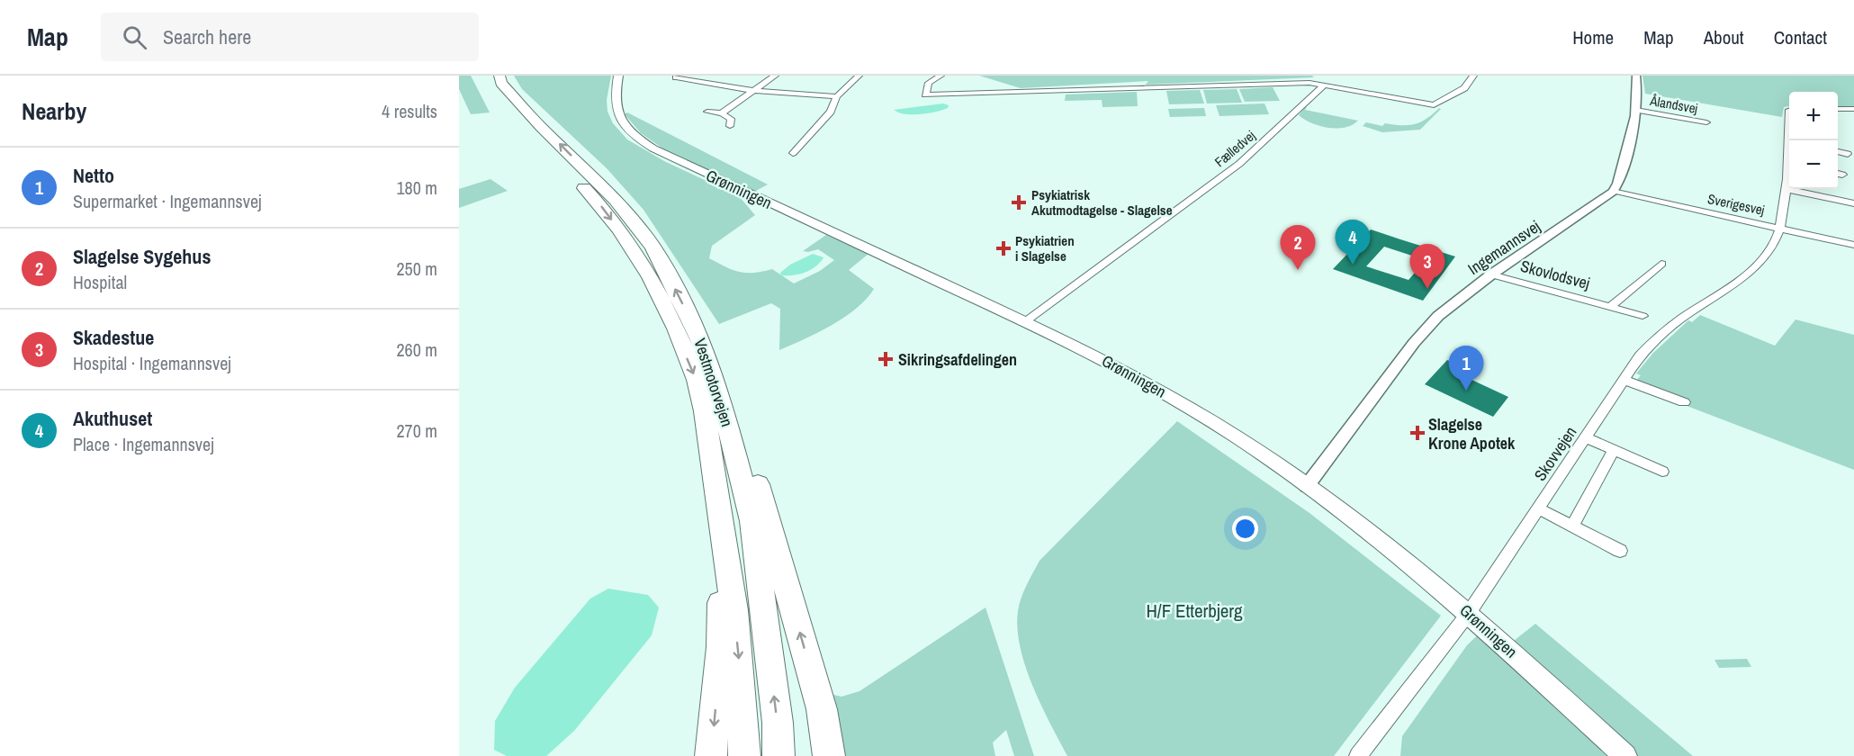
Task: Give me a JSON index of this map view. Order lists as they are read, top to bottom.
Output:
{
  "streets": {
    "highway": ["Vestmotorvejen"],
    "main road": ["Grønningen"],
    "street": [
      "Ålandsvej",
      "Fælledvej",
      "Sverigesvej",
      "Ingemannsvej",
      "Skovlodsvej",
      "Skovvejen"
    ]
  },
  "crossings": [
    ["Fælledvej", "Grønningen"],
    ["Grønningen", "Ingemannsvej"],
    ["Grønningen", "Skovvejen"],
    ["Sverigesvej", "Ingemannsvej"],
    ["Sverigesvej", "Skovvejen"],
    ["Ingemannsvej", "Skovlodsvej"]
  ],
  "parks": ["H/F Etterbjerg"],
  "places": {
    "health": [
      "Psykiatrisk Akutmodtagelse - Slagelse",
      "Psykiatrien i Slagelse",
      "Sikringsafdelingen",
      "Slagelse Krone Apotek"
    ]
  },
  "page": {
    "header": "Map",
    "search": "Search here",
    "nav": [
      "Home",
      "Map",
      "About",
      "Contact"
    ],
    "heading": ["Nearby", "4 results"],
    "map_buttons": ["+", "−"],
    "list": [
      {
        "mark": "1",
        "name": "Netto",
        "note": "Supermarket · Ingemannsvej",
        "value": "180 m"
      },
      {
        "mark": "2",
        "name": "Slagelse Sygehus",
        "note": "Hospital",
        "value": "250 m"
      },
      {
        "mark": "3",
        "name": "Skadestue",
        "note": "Hospital · Ingemannsvej",
        "value": "260 m"
      },
      {
        "mark": "4",
        "name": "Akuthuset",
        "note": "Place · Ingemannsvej",
        "value": "270 m"
      }
    ],
    "pins": [
      "4",
      "2",
      "3",
      "1"
    ]
  }
}
